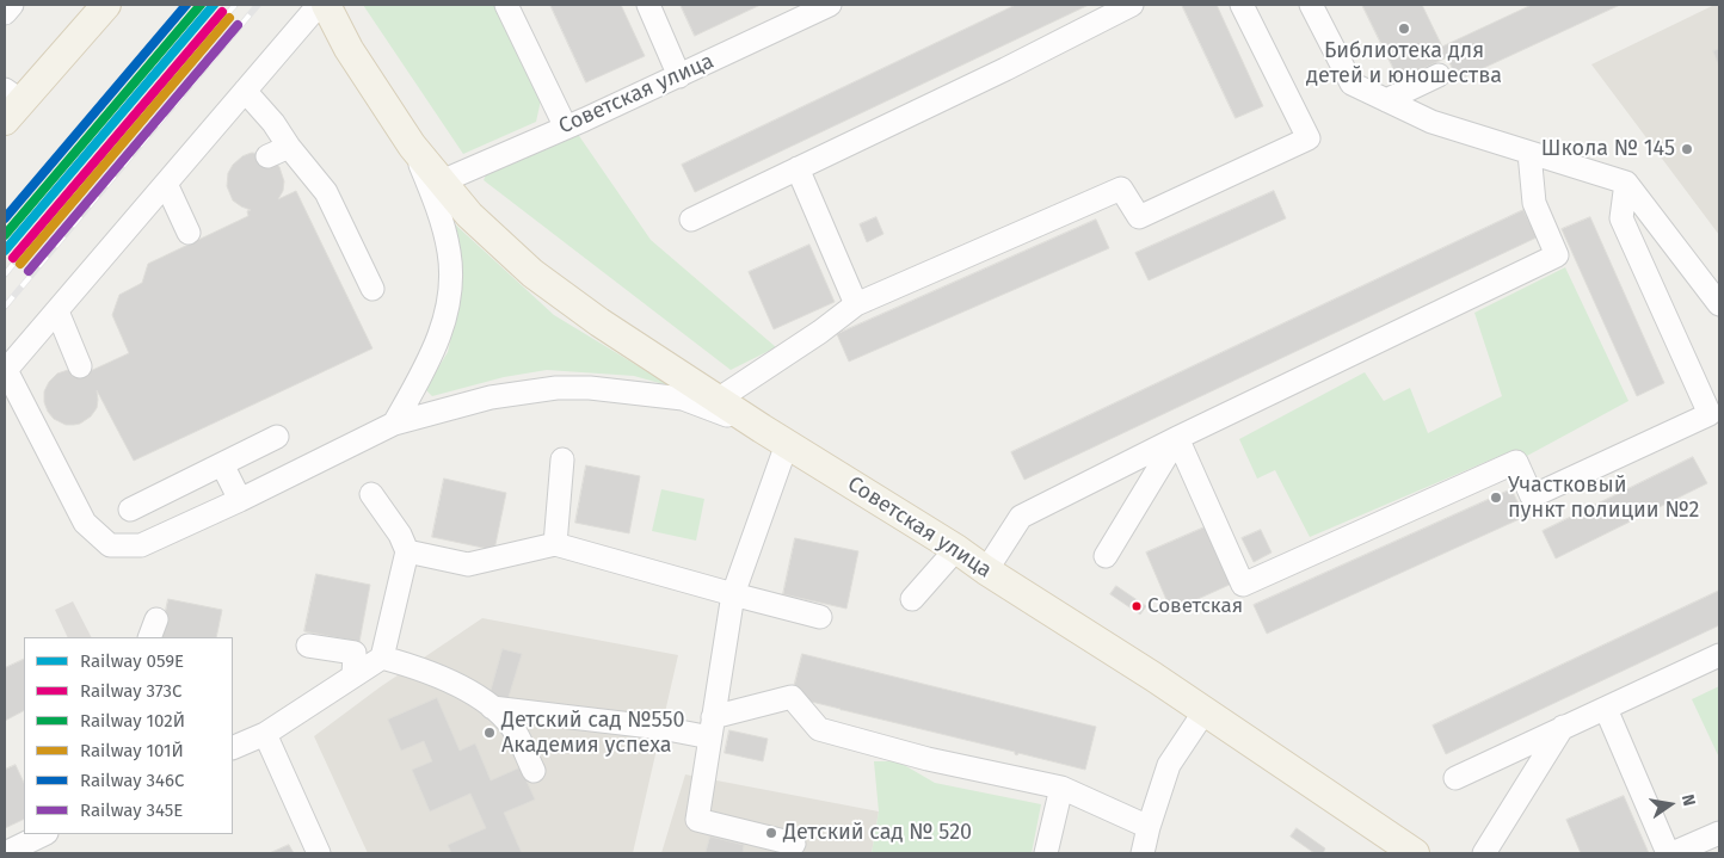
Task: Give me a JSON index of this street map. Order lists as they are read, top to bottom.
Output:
{
  "streets": {
    "main road": ["Советская улица"]
  },
  "places": [
    "Библиотека для детей и юношества",
    "Школа № 145",
    "Участковый пункт полиции №2",
    "Советская",
    "Детский сад №550 Академия успеха",
    "Детский сад № 520"
  ],
  "lines": [
    "rail line 059Е",
    "rail line 102Й",
    "rail line 346С",
    "rail line 373C",
    "rail line 101Й",
    "rail line 345Е"
  ],
  "legend": [
    "Railway 059Е",
    "Railway 373C",
    "Railway 102Й",
    "Railway 101Й",
    "Railway 346С",
    "Railway 345Е"
  ],
  "north": "right"
}
